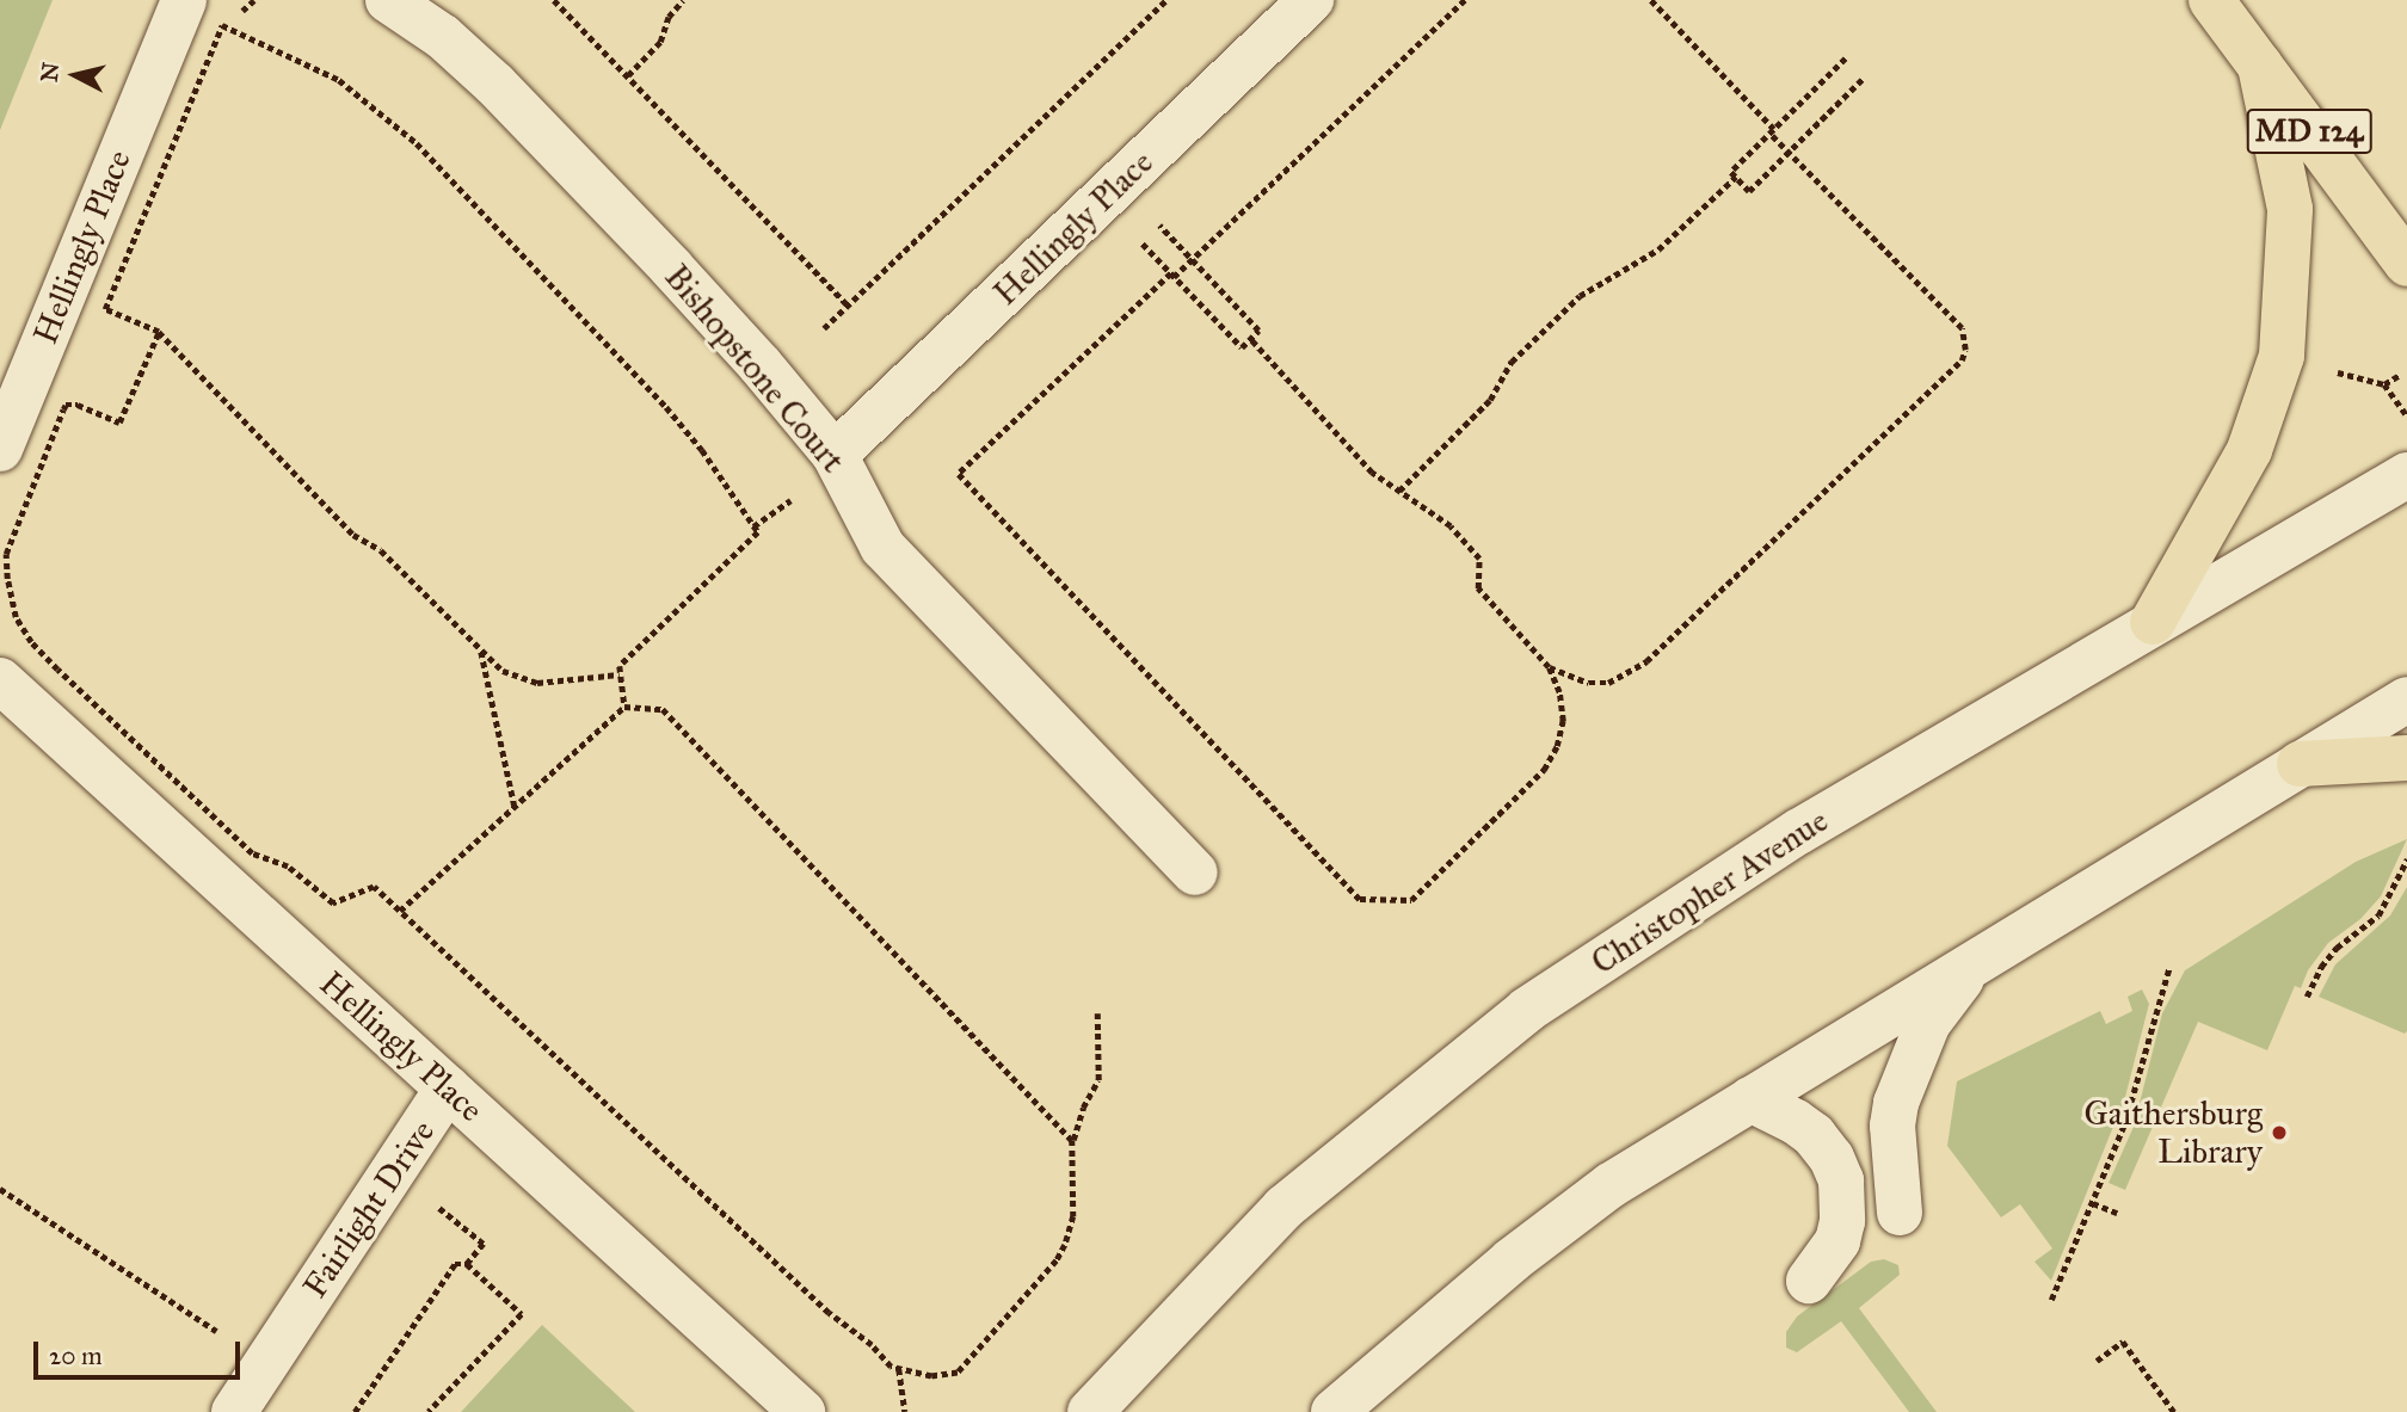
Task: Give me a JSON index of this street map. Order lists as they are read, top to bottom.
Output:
{
  "streets": {
    "main road": ["MD 124"],
    "street": [
      "Hellingly Place",
      "Bishopstone Court",
      "Christopher Avenue",
      "Fairlight Drive"
    ]
  },
  "crossings": [
    ["Hellingly Place", "Bishopstone Court"],
    ["Hellingly Place", "Fairlight Drive"]
  ],
  "places": ["Gaithersburg Library"],
  "scale_bar": "20 m",
  "north": "left"
}
